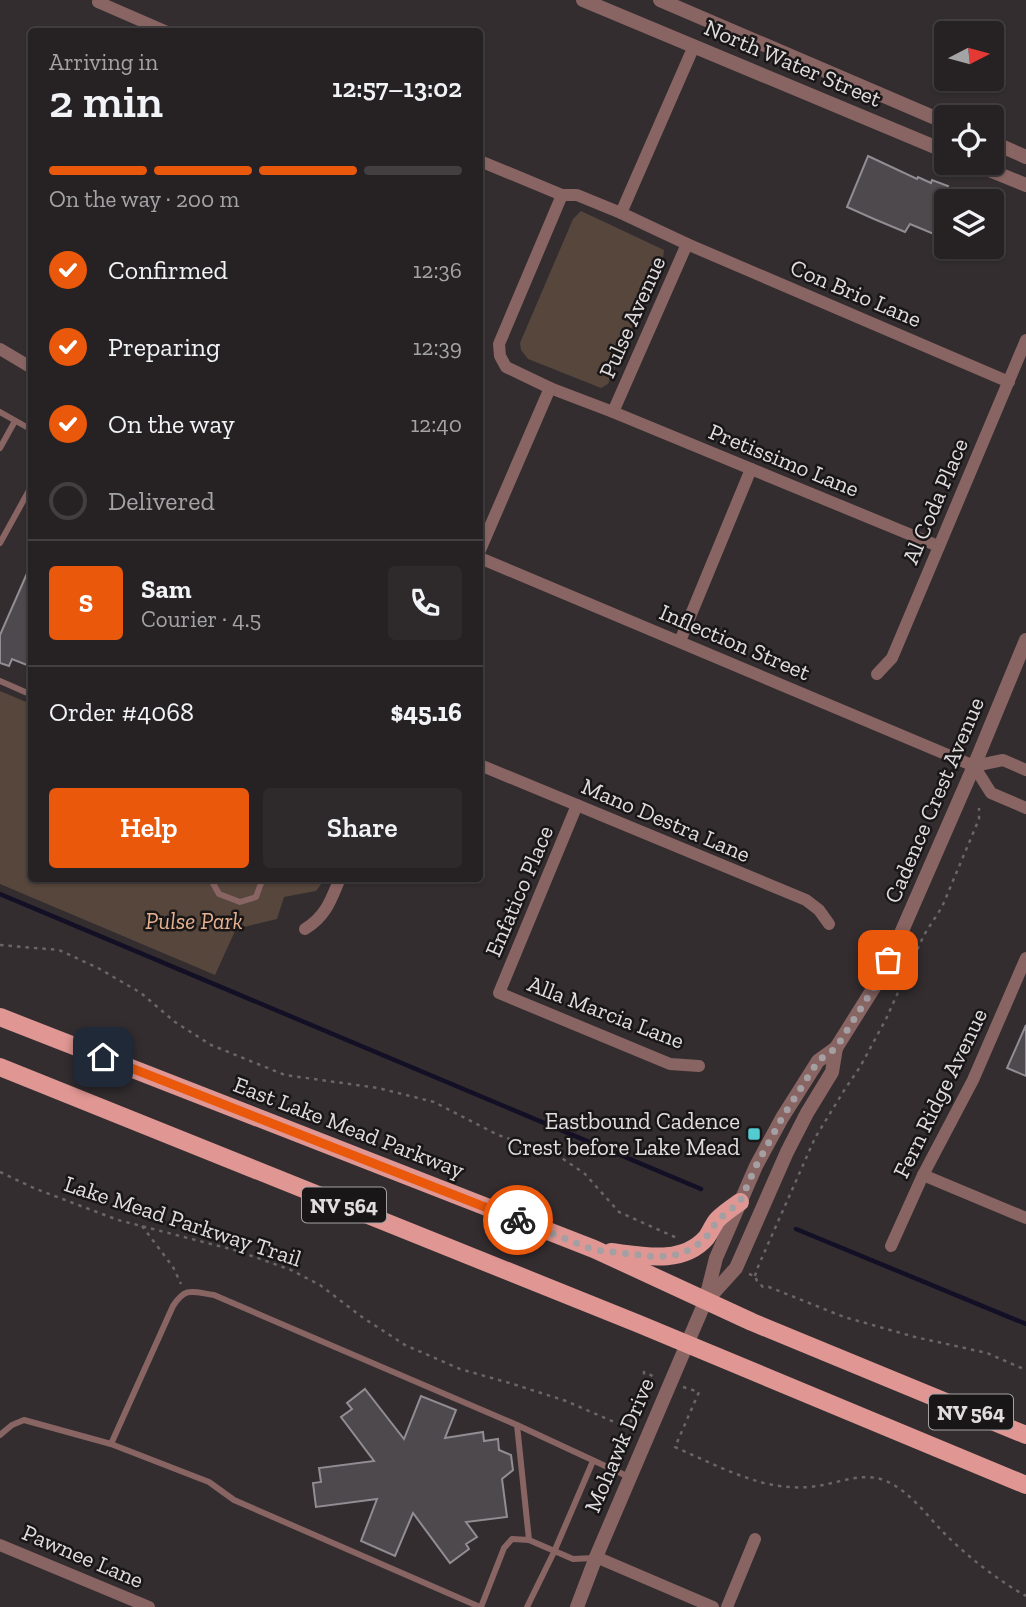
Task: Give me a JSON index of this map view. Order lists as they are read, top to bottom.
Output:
{
  "streets": {
    "main road": ["East Lake Mead Parkway", "NV 564"],
    "street": [
      "North Water Street",
      "Con Brio Lane",
      "Pulse Avenue",
      "Pretissimo Lane",
      "Al Coda Place",
      "Inflection Street",
      "Cadence Crest Avenue",
      "Mano Destra Lane",
      "Enfatico Place",
      "Alla Marcia Lane",
      "Fern Ridge Avenue",
      "Mohawk Drive",
      "Pawnee Lane"
    ],
    "path": ["Lake Mead Parkway Trail"]
  },
  "crossings": [
    ["Con Brio Lane", "Pulse Avenue"],
    ["Con Brio Lane", "Al Coda Place"],
    ["Pulse Avenue", "Pretissimo Lane"],
    ["Pretissimo Lane", "Al Coda Place"],
    ["Inflection Street", "Cadence Crest Avenue"],
    ["Cadence Crest Avenue", "East Lake Mead Parkway"],
    ["Cadence Crest Avenue", "Mohawk Drive"],
    ["Mano Destra Lane", "Enfatico Place"],
    ["Enfatico Place", "Alla Marcia Lane"],
    ["East Lake Mead Parkway", "Mohawk Drive"],
    ["NV 564", "Mohawk Drive"],
    ["Lake Mead Parkway Trail", "Mohawk Drive"]
  ],
  "parks": ["Pulse Park"],
  "places": {
    "transit": ["Eastbound Cadence Crest before Lake Mead"]
  },
  "north": "right",
  "page": {
    "heading": ["2 min", "Arriving in", "12:57–13:02"],
    "panel": [
      "Sam",
      "Courier · 4.5",
      "Order #4068",
      "$45.16"
    ],
    "bar": "On the way · 200 m",
    "list": [
      ["Confirmed", "12:36"],
      ["Preparing", "12:39"],
      ["On the way", "12:40"],
      "Delivered"
    ],
    "round": "S",
    "buttons": ["Help", "Share"]
  }
}
